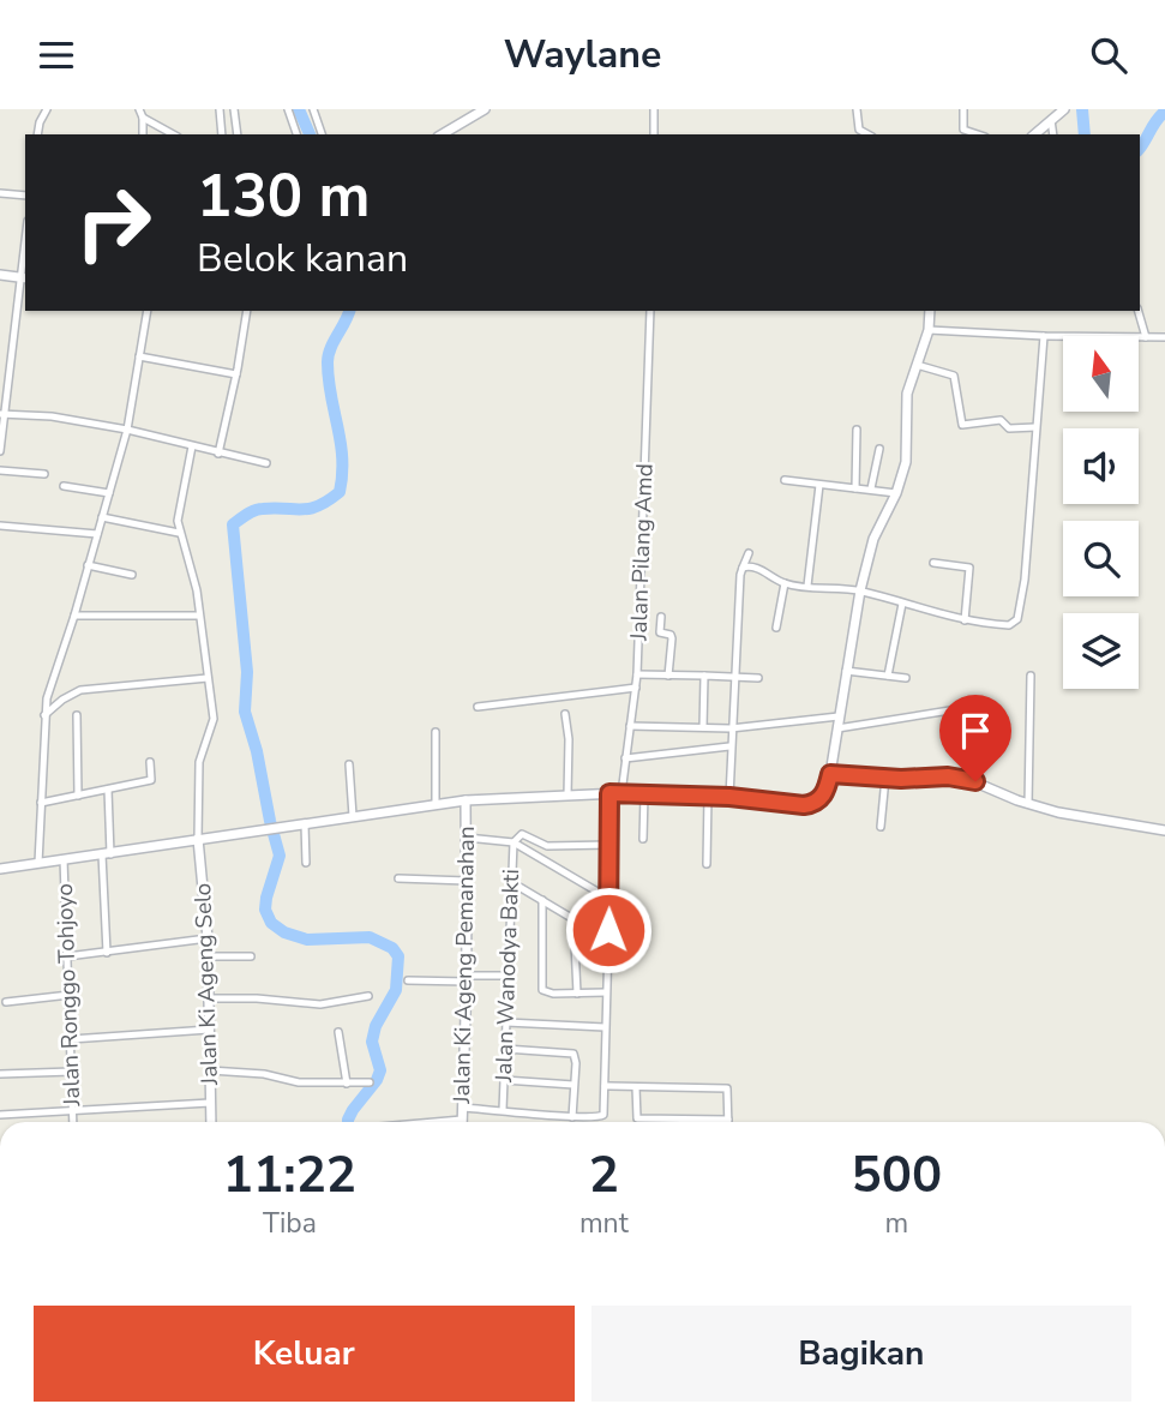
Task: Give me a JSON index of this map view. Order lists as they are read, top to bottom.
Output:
{
  "streets": {
    "street": [
      "Jalan Pilang Amd",
      "Jalan Ki Ageng Pemanahan",
      "Jalan Wanodya Bakti",
      "Jalan Ki Ageng Selo",
      "Jalan Ronggo Tohjoyo"
    ]
  },
  "north": "top",
  "page": {
    "header": "Waylane",
    "turn": ["130 m", "Belok kanan"],
    "eta": [
      "11:22",
      "Tiba",
      "2",
      "mnt",
      "500",
      "m"
    ],
    "buttons": ["Keluar", "Bagikan"]
  }
}
